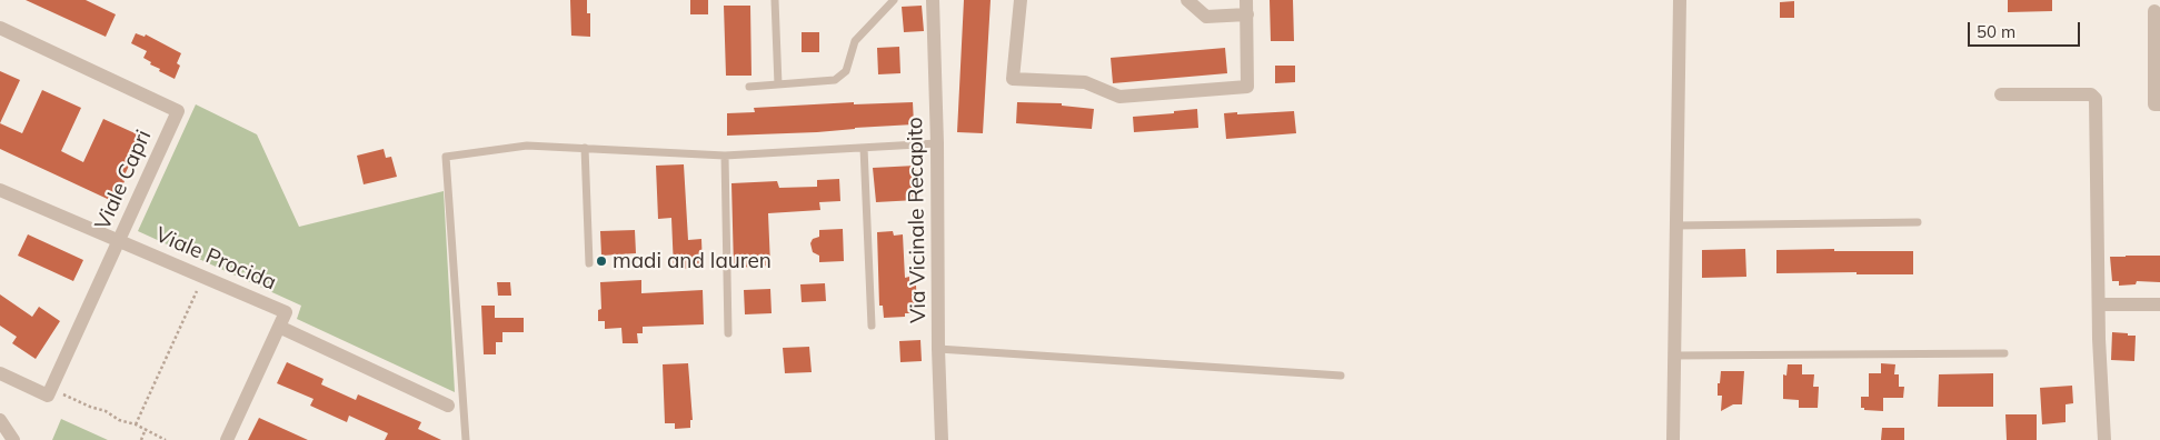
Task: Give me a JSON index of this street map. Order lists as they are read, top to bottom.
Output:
{
  "streets": {
    "street": ["Viale Capri", "Via Vicinale Recapito", "Viale Procida"]
  },
  "crossings": [
    ["Viale Capri", "Viale Procida"]
  ],
  "places": ["madi and lauren"],
  "scale_bar": "50 m"
}
